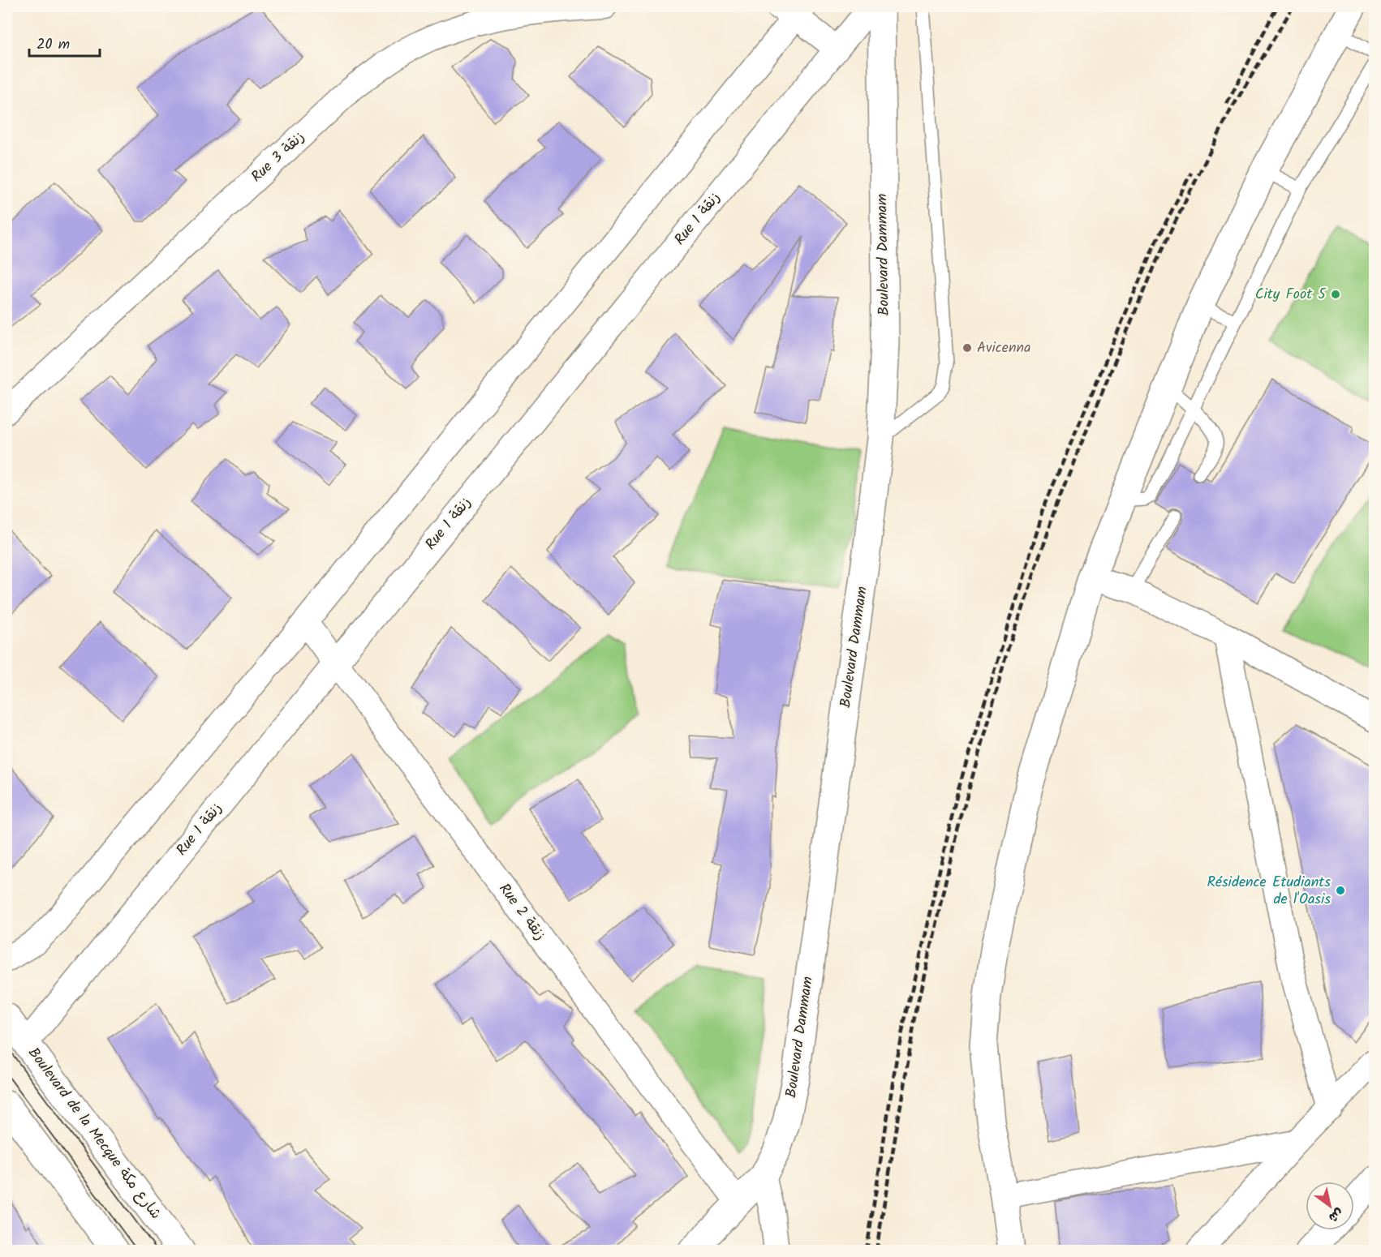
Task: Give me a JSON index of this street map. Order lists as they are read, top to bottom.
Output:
{
  "streets": {
    "main road": ["Boulevard Dammam", "Boulevard de la Mecque شارع مكة"],
    "street": ["Rue 3 زنقة", "Rue 1 زنقة", "Rue 2 زنقة"]
  },
  "crossings": [
    ["Rue 1 زنقة", "Rue 2 زنقة"],
    ["Rue 1 زنقة", "Boulevard de la Mecque شارع مكة"],
    ["Boulevard Dammam", "Rue 2 زنقة"]
  ],
  "places": ["City Foot 5", "Avicenna", "Résidence Etudiants de l'Oasis"],
  "scale_bar": "20 m",
  "north": "bottom right"
}
